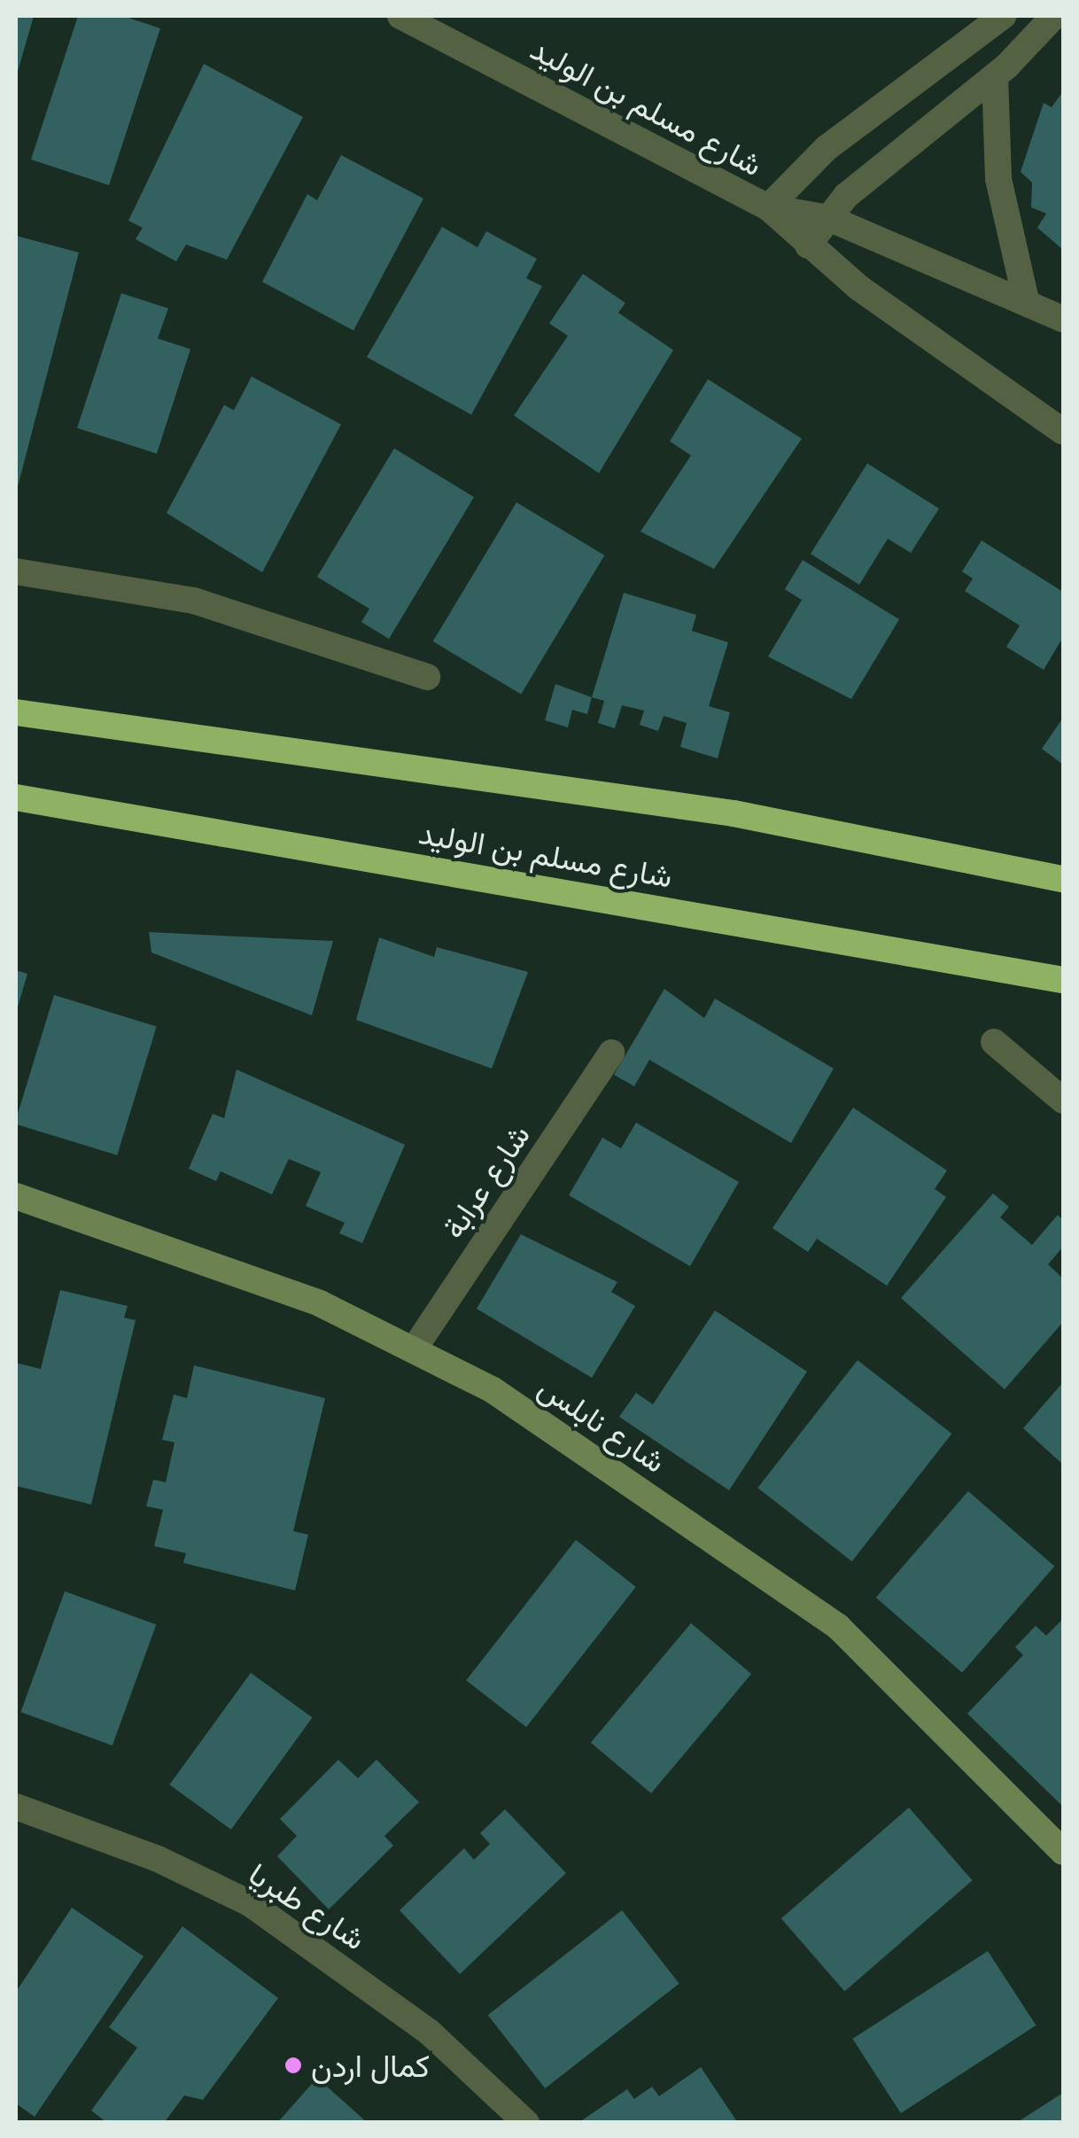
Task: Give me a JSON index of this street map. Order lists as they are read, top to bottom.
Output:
{
  "streets": {
    "highway": ["شارع مسلم بن الوليد"],
    "street": ["شارع عرابة", "شارع نابلس", "شارع طبريا"]
  },
  "crossings": [
    ["شارع عرابة", "شارع نابلس"]
  ],
  "places": ["كمال اردن"]
}
